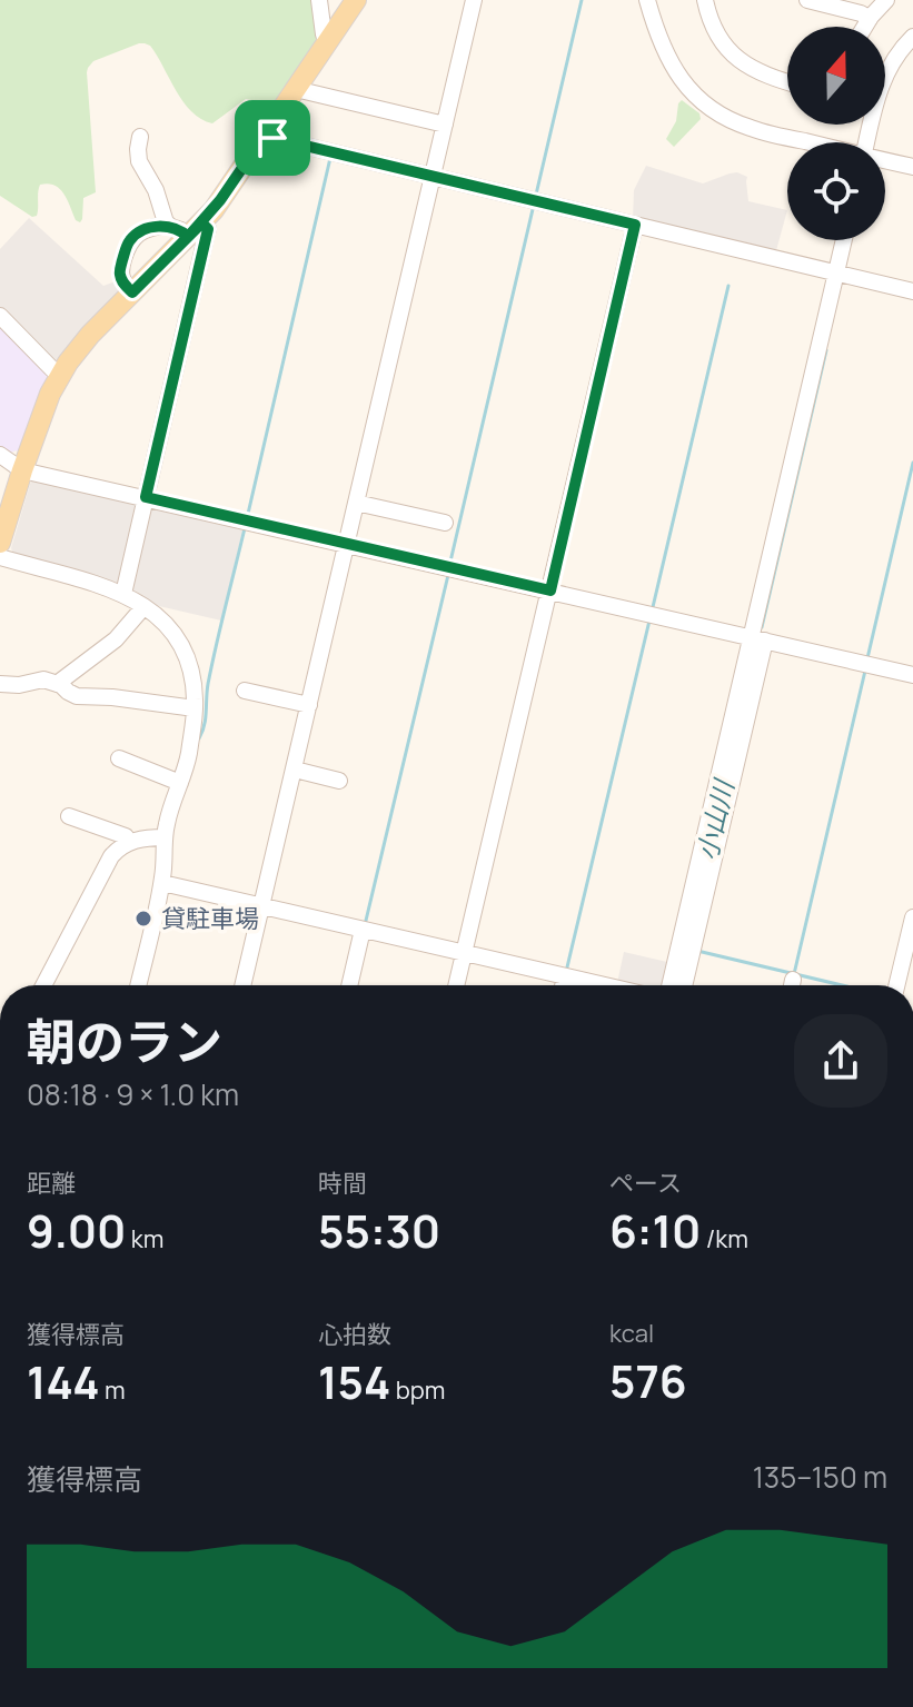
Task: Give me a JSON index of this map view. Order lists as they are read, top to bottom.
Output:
{
  "water": ["小山川"],
  "places": ["貸駐車場"],
  "north": "top",
  "page": {
    "heading": ["朝のラン", "08:18 · 9 × 1.0 km"],
    "stats": [
      ["距離", "9.00 km"],
      ["時間", "55:30"],
      ["ペース", "6:10 /km"],
      ["獲得標高", "144 m"],
      ["心拍数", "154 bpm"],
      ["kcal", "576"]
    ],
    "chart": ["獲得標高", "135–150 m"]
  }
}
